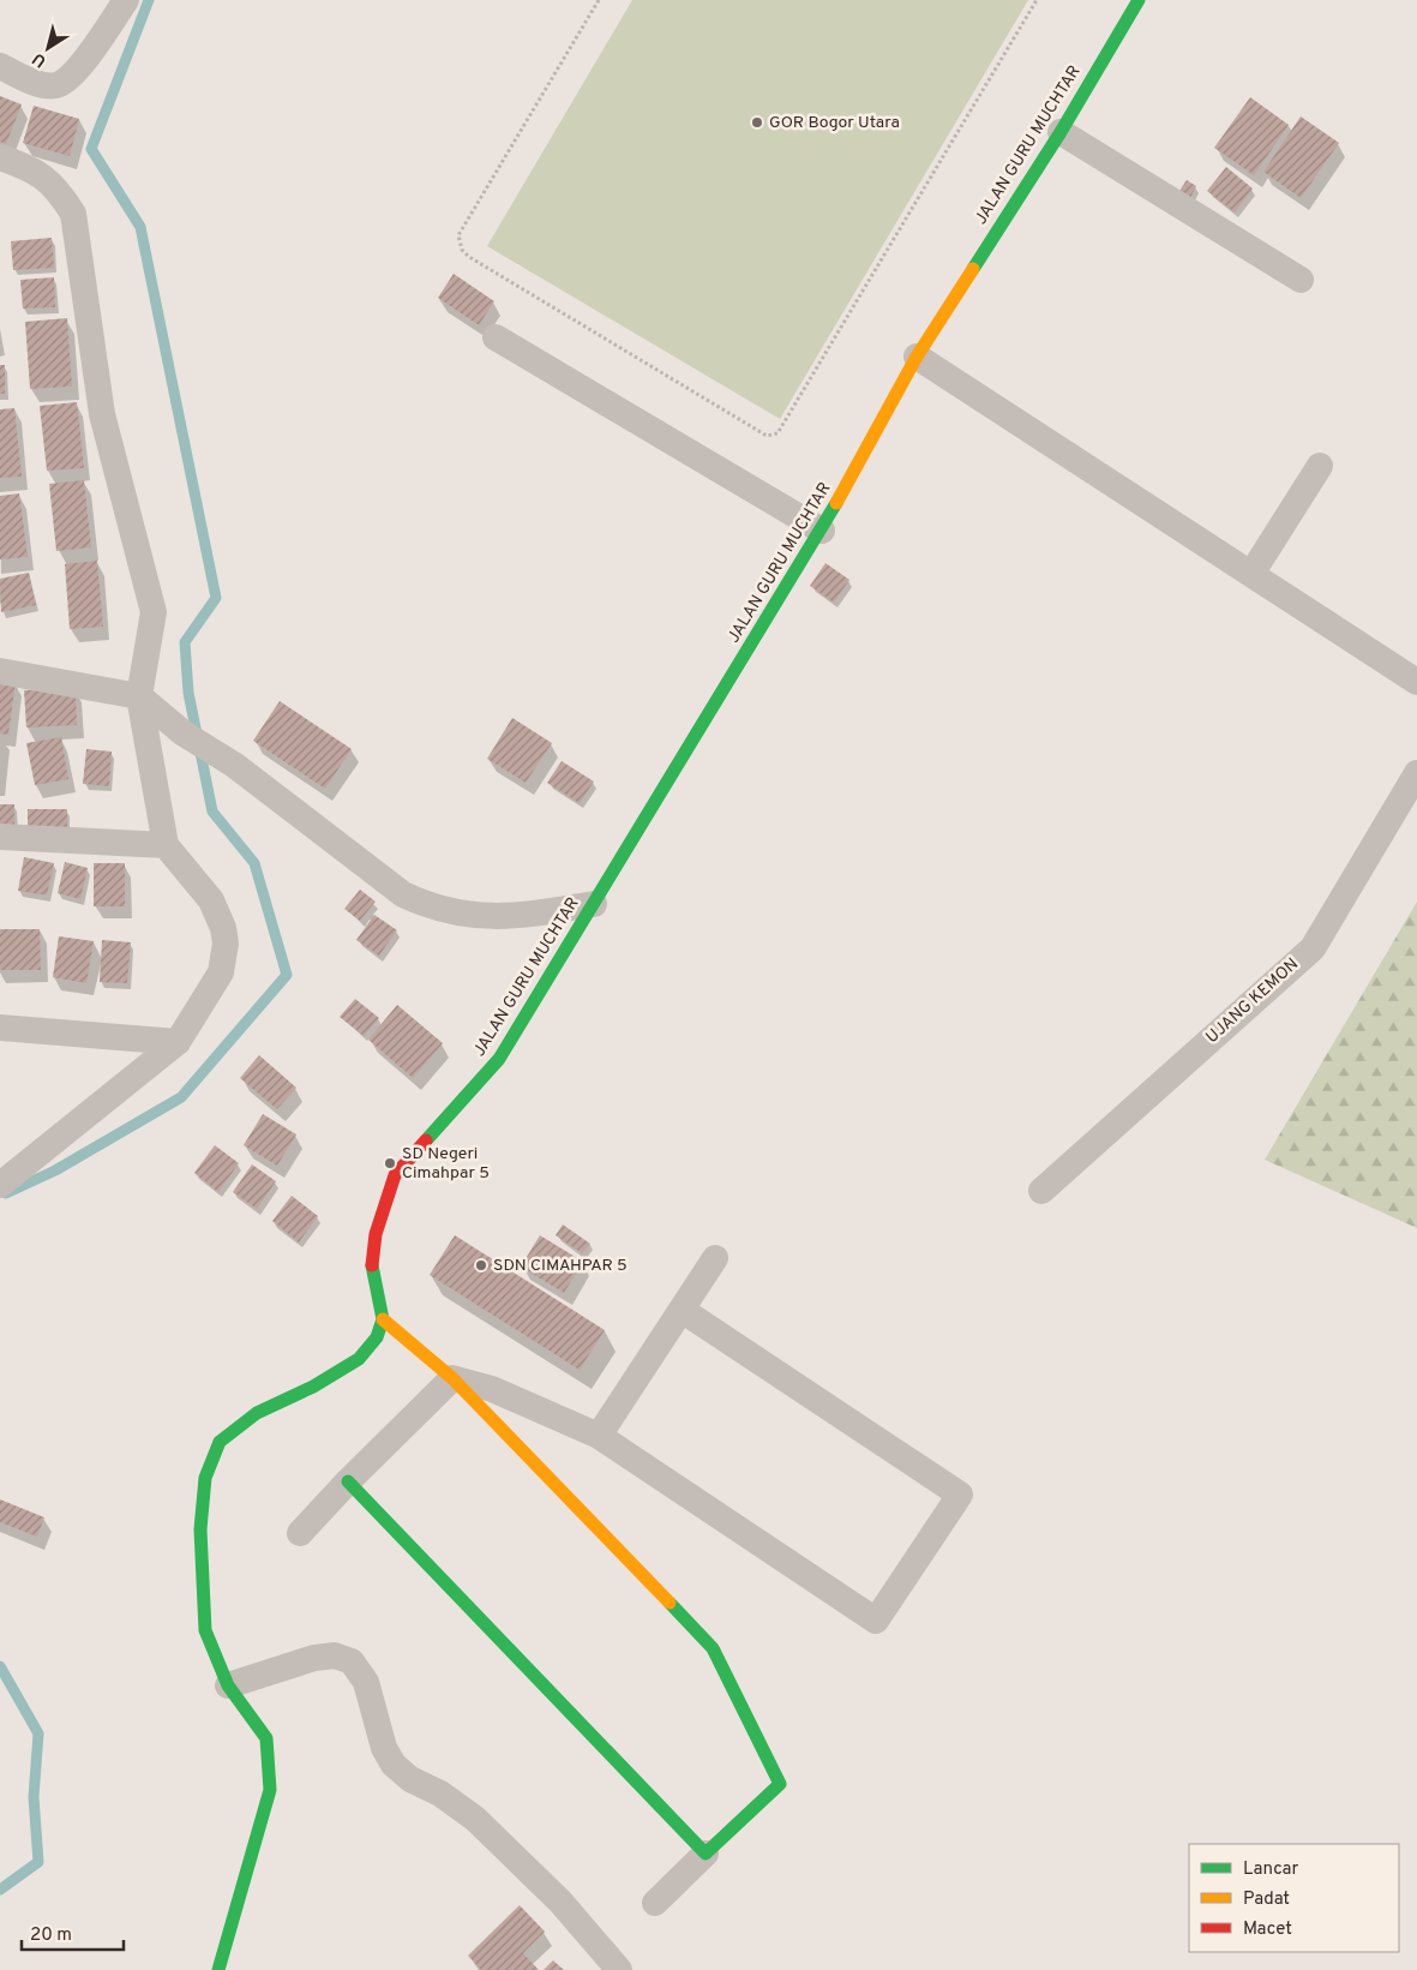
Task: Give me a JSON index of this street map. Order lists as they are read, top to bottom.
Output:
{
  "streets": {
    "street": ["JALAN GURU MUCHTAR", "UJANG KEMON"]
  },
  "places": ["GOR Bogor Utara", "SD Negeri Cimahpar 5", "SDN CIMAHPAR 5"],
  "legend": ["Lancar", "Padat", "Macet"],
  "scale_bar": "20 m",
  "north": "bottom left"
}
